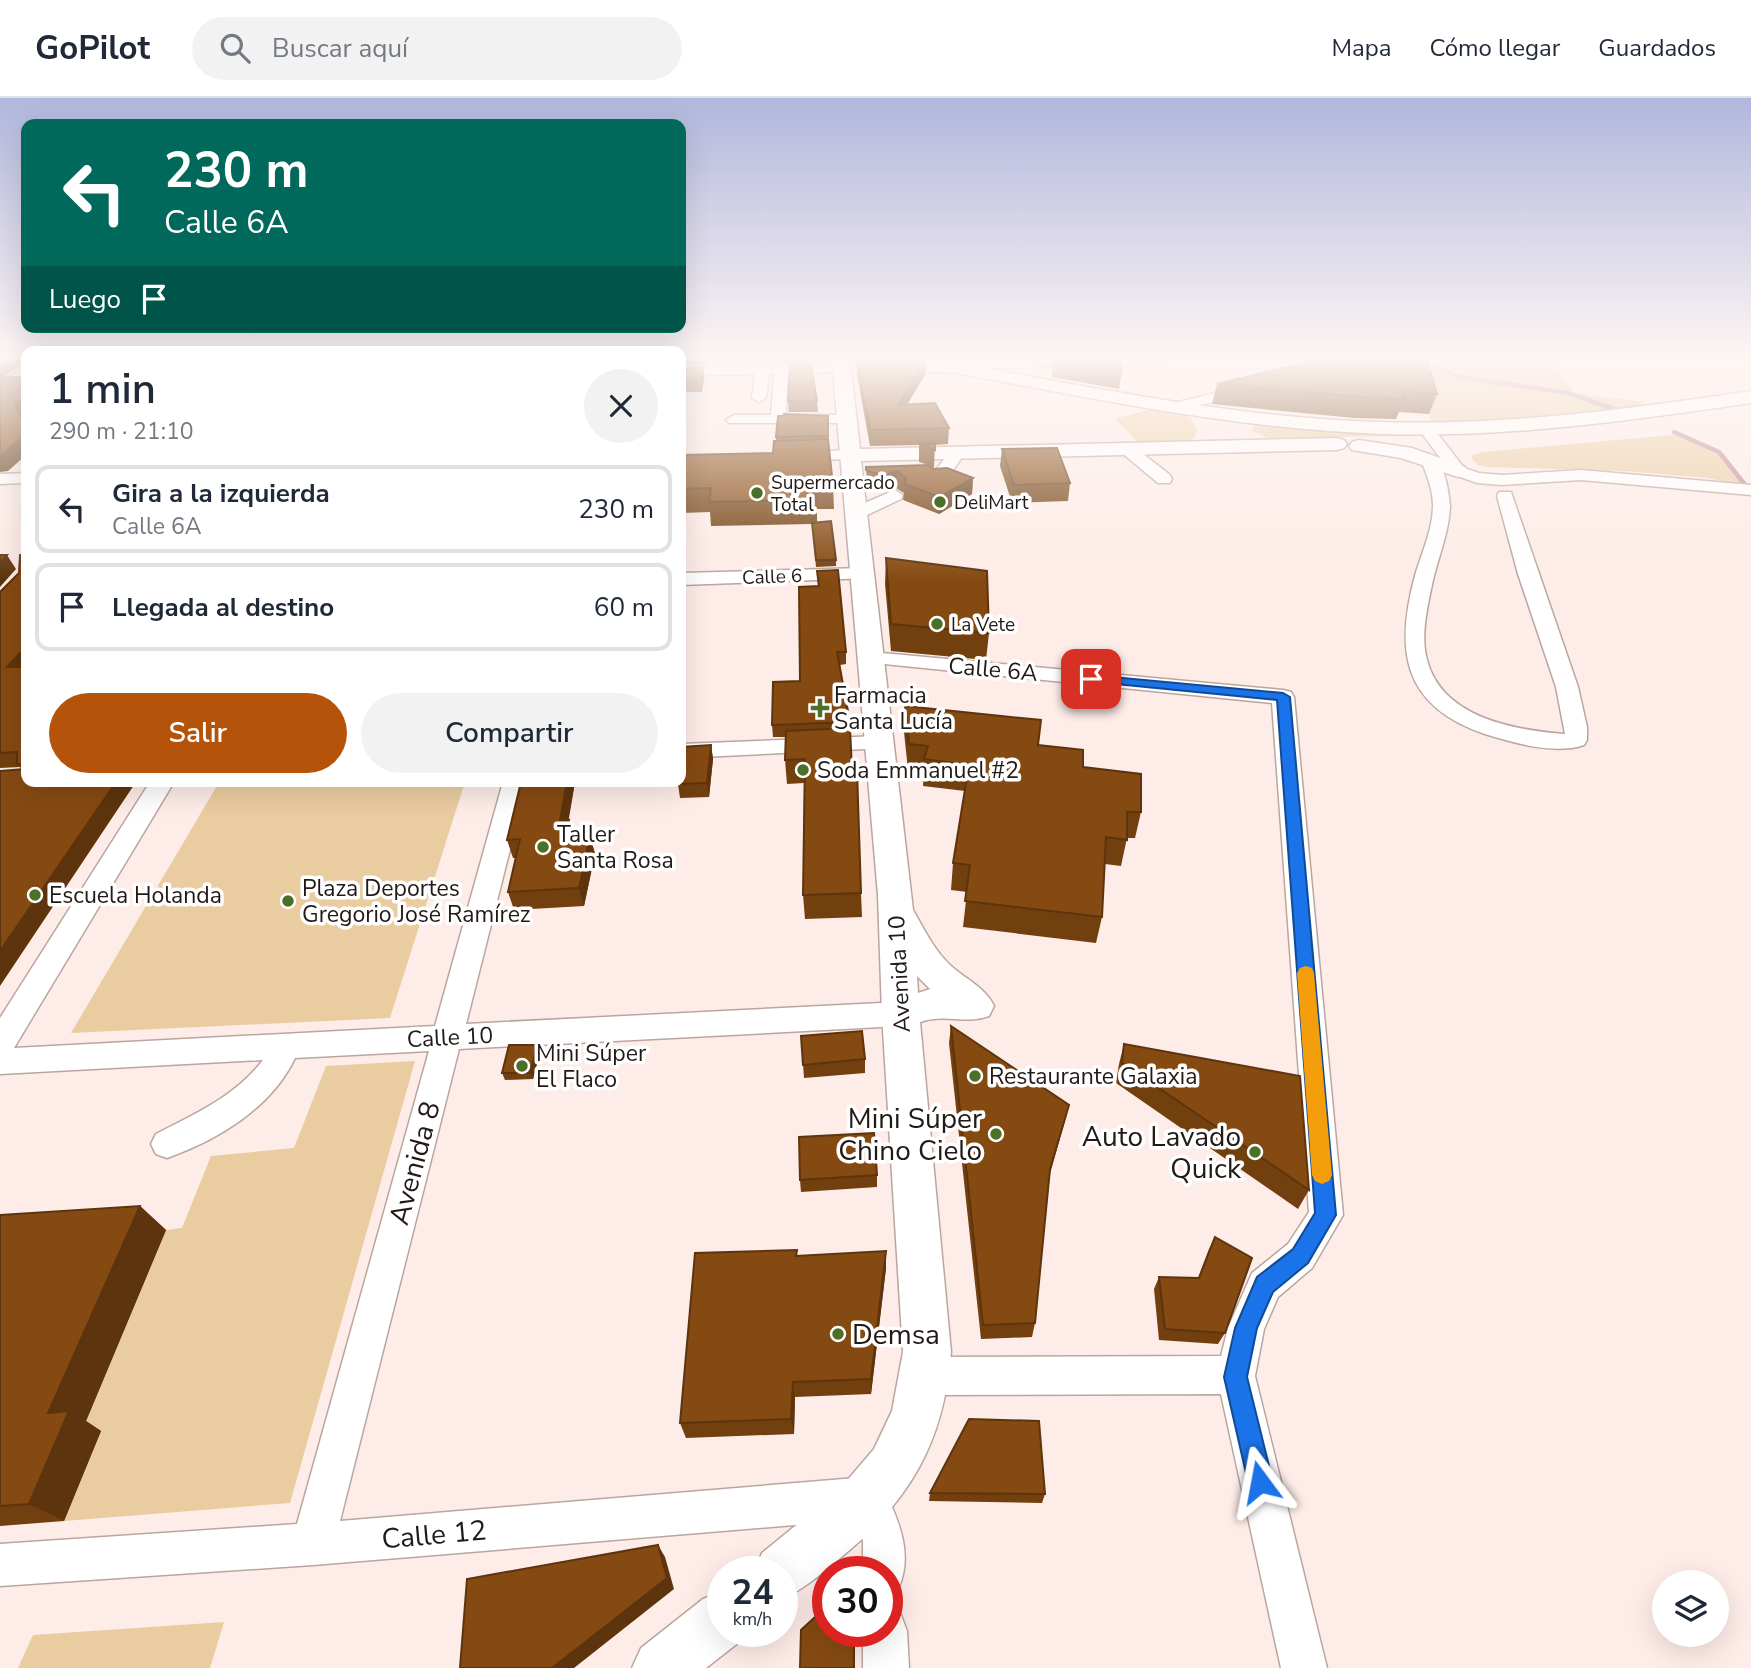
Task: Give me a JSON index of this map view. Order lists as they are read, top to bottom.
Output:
{
  "streets": {
    "main road": ["Avenida 10"],
    "street": [
      "Calle 6",
      "Calle 6A",
      "Calle 10",
      "Avenida 8",
      "Calle 12"
    ]
  },
  "crossings": [
    ["Calle 6", "Avenida 10"],
    ["Calle 6A", "Avenida 10"],
    ["Avenida 10", "Calle 10"],
    ["Avenida 10", "Calle 12"],
    ["Calle 10", "Avenida 8"],
    ["Avenida 8", "Calle 12"]
  ],
  "places": {
    "other": [
      "Supermercado Total",
      "DeliMart",
      "La Vete",
      "Soda Emmanuel #2",
      "Taller Santa Rosa",
      "Escuela Holanda",
      "Plaza Deportes Gregorio José Ramírez",
      "Mini Súper El Flaco",
      "Restaurante Galaxia",
      "Mini Súper Chino Cielo",
      "Auto Lavado Quick",
      "Demsa"
    ],
    "health": ["Farmacia Santa Lucía"]
  },
  "page": {
    "header": "GoPilot",
    "search": "Buscar aquí",
    "nav": ["Mapa", "Cómo llegar", "Guardados"],
    "turn": ["230 m", "Calle 6A"],
    "then": "Luego",
    "heading": ["1 min", "290 m · 21:10"],
    "list": [
      {
        "name": "Gira a la izquierda",
        "note": "Calle 6A",
        "value": "230 m"
      },
      {
        "name": "Llegada al destino",
        "value": "60 m"
      }
    ],
    "buttons": ["Salir", "Compartir"],
    "speed": "24 km/h",
    "limit": "30"
  }
}
